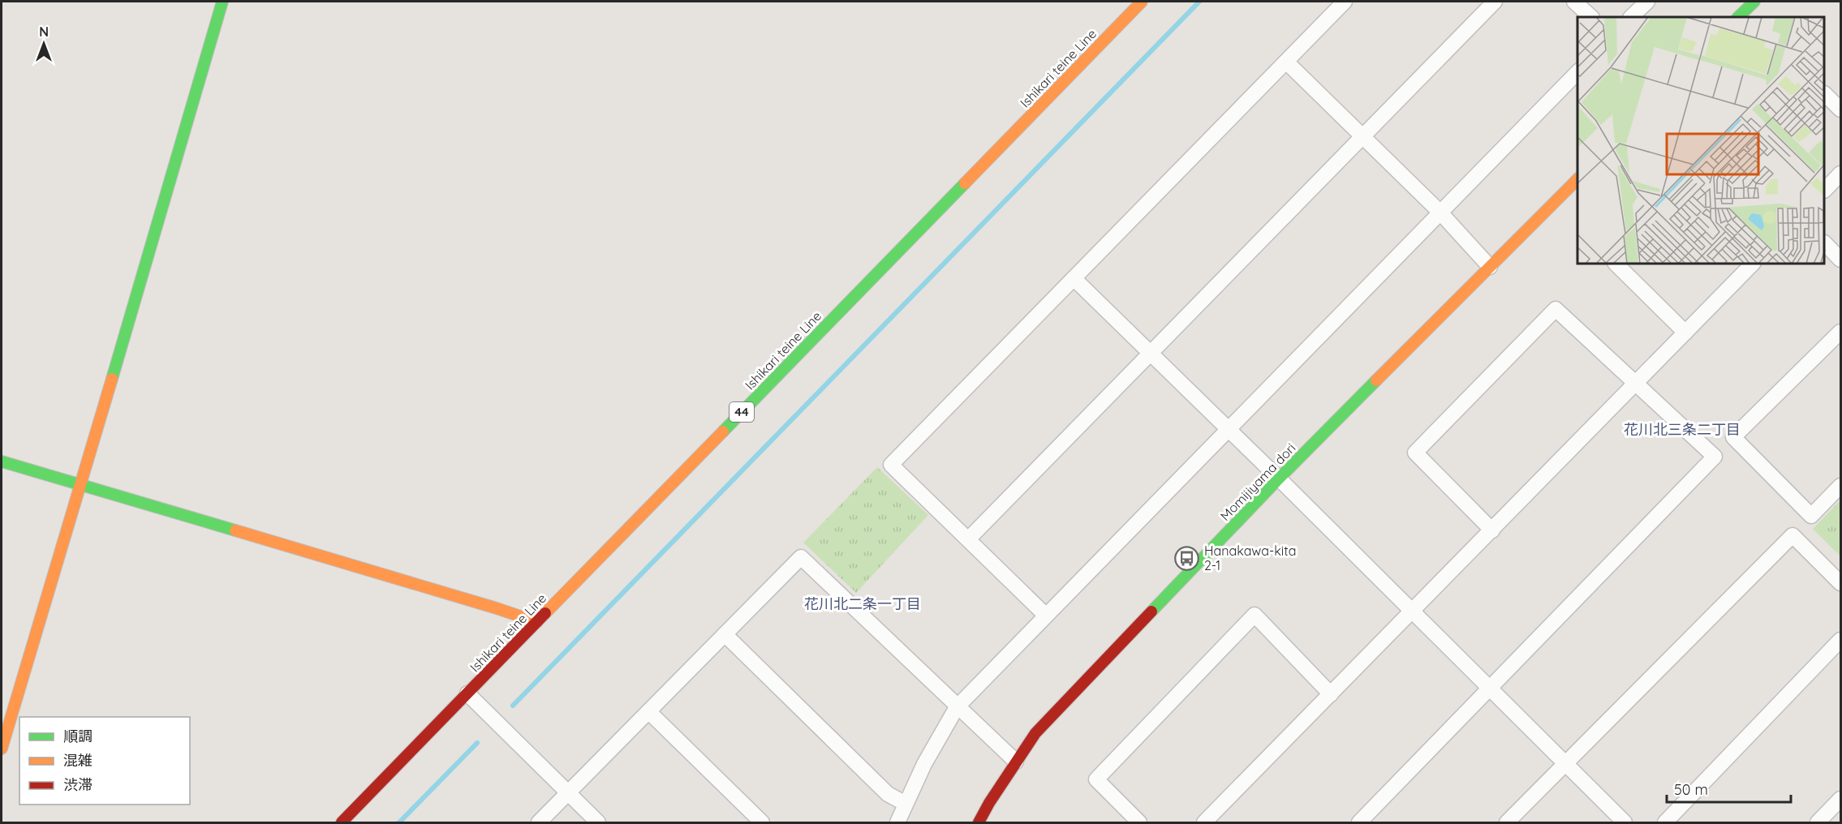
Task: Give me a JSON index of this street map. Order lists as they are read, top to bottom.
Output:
{
  "streets": {
    "street": ["Ishikari teine Line", "44", "Momijiyama dori"]
  },
  "districts": ["花川北三条二丁目", "花川北二条一丁目"],
  "places": {
    "bus stop": ["Hanakawa-kita 2-1"]
  },
  "legend": ["順調", "混雑", "渋滞"],
  "scale_bar": "50 m",
  "north": "top"
}
